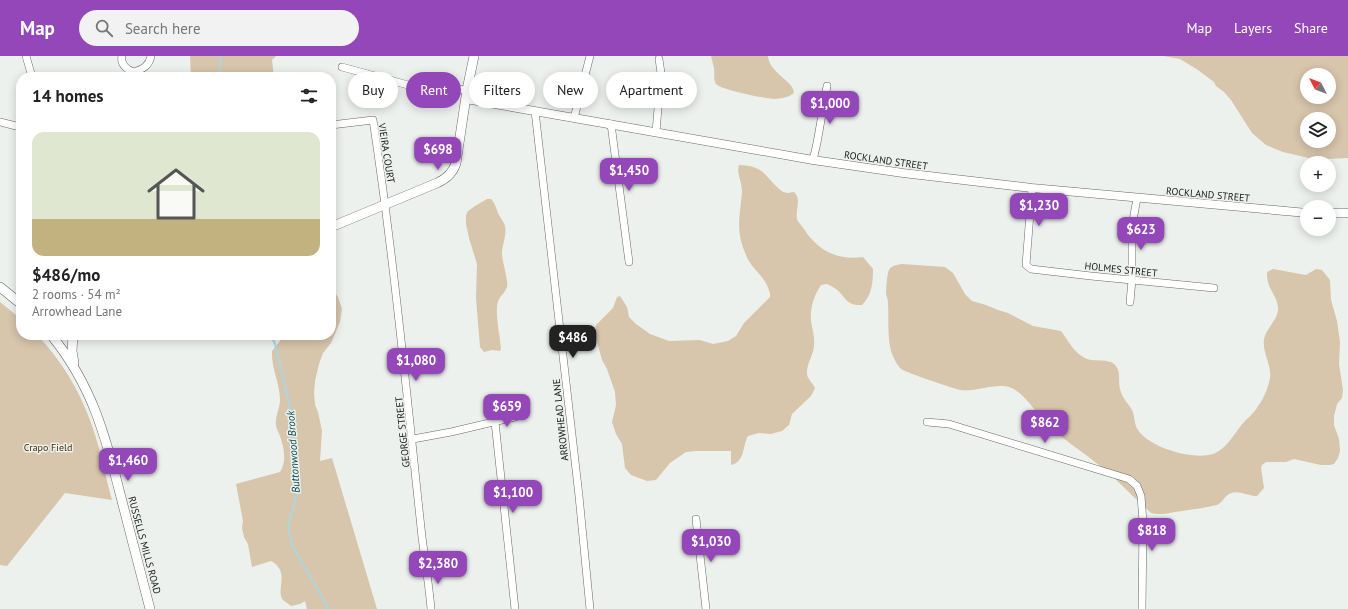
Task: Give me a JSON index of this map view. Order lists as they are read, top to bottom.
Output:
{
  "streets": {
    "main road": ["RUSSELLS MILLS ROAD"],
    "street": [
      "VIEIRA COURT",
      "ROCKLAND STREET",
      "HOLMES STREET",
      "ARROWHEAD LANE",
      "GEORGE STREET"
    ]
  },
  "crossings": [
    ["VIEIRA COURT", "GEORGE STREET"],
    ["ROCKLAND STREET", "HOLMES STREET"],
    ["ROCKLAND STREET", "ARROWHEAD LANE"]
  ],
  "water": ["Buttonwood Brook"],
  "parks": ["Crapo Field"],
  "north": "top left",
  "page": {
    "header": "Map",
    "search": "Search here",
    "nav": ["Map", "Layers", "Share"],
    "map_buttons": ["+", "−"],
    "chip": [
      "Buy",
      "Rent",
      "Filters",
      "New",
      "Apartment"
    ],
    "heading": "14 homes",
    "price": [
      "$1,000",
      "$698",
      "$1,450",
      "$1,230",
      "$623",
      "$486",
      "$1,080",
      "$659",
      "$862",
      "$1,460",
      "$1,100",
      "$818",
      "$1,030",
      "$2,380"
    ],
    "list": [
      {
        "name": "$486/mo",
        "note": "2 rooms · 54 m² · Arrowhead Lane"
      }
    ]
  }
}
